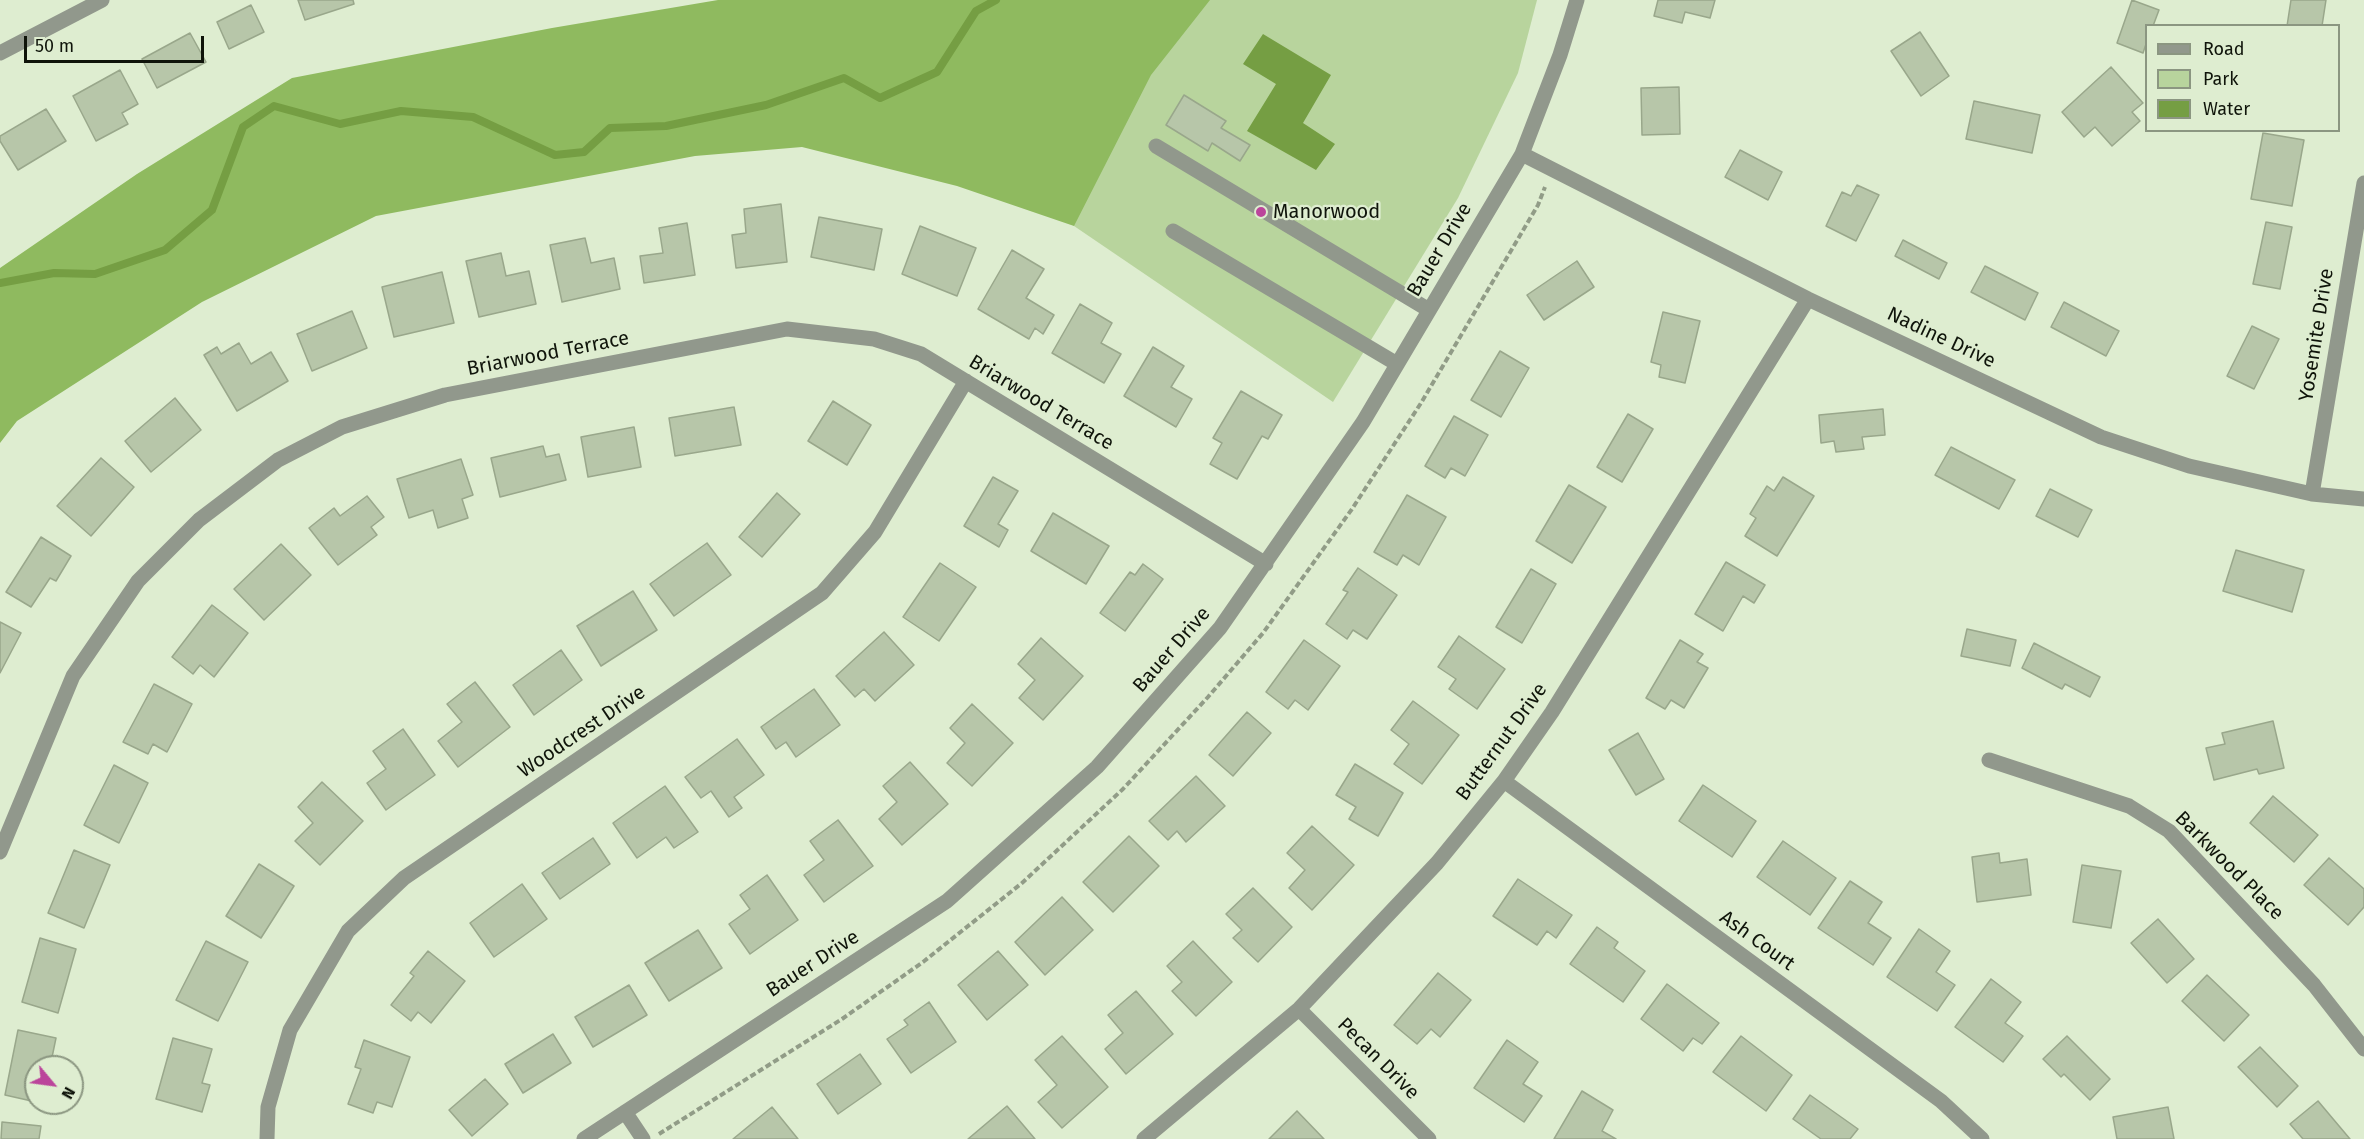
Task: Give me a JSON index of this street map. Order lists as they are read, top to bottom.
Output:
{
  "streets": {
    "street": [
      "Bauer Drive",
      "Yosemite Drive",
      "Nadine Drive",
      "Briarwood Terrace",
      "Woodcrest Drive",
      "Butternut Drive",
      "Barkwood Place",
      "Ash Court",
      "Pecan Drive"
    ]
  },
  "crossings": [
    ["Bauer Drive", "Nadine Drive"],
    ["Bauer Drive", "Briarwood Terrace"],
    ["Yosemite Drive", "Nadine Drive"],
    ["Nadine Drive", "Butternut Drive"],
    ["Briarwood Terrace", "Woodcrest Drive"],
    ["Butternut Drive", "Ash Court"],
    ["Butternut Drive", "Pecan Drive"]
  ],
  "places": ["Manorwood"],
  "legend": ["Road", "Park", "Water"],
  "scale_bar": "50 m",
  "north": "bottom right"
}
